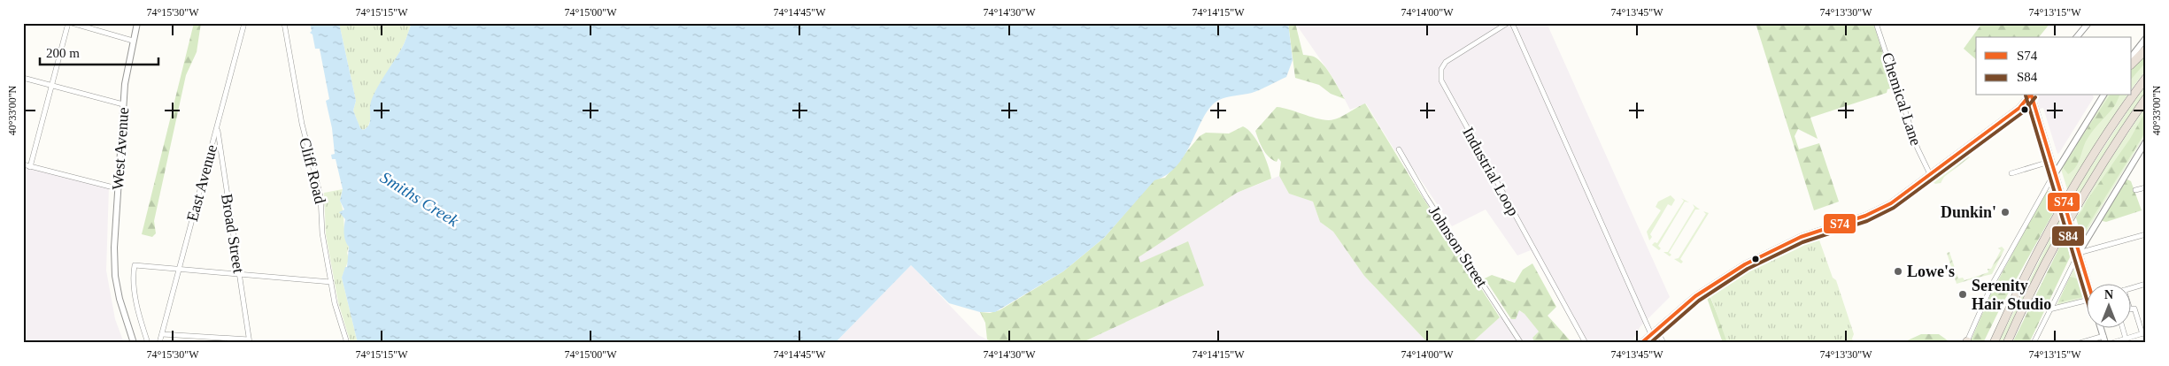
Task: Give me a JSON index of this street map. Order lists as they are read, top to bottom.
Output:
{
  "streets": {
    "street": [
      "Chemical Lane",
      "West Avenue",
      "Cliff Road",
      "Industrial Loop",
      "East Avenue",
      "Broad Street",
      "Johnson Street"
    ]
  },
  "crossings": [
    ["East Avenue", "Broad Street"]
  ],
  "water": ["Smiths Creek"],
  "places": ["Dunkin'", "Lowe's", "Serenity Hair Studio"],
  "lines": ["transit line S74", "transit line S84"],
  "legend": ["S74", "S84"],
  "scale_bar": "200 m",
  "north": "top",
  "coordinates": [
    "74°15'30\"W",
    "74°15'15\"W",
    "74°15'00\"W",
    "74°14'45\"W",
    "74°14'30\"W",
    "74°14'15\"W",
    "74°14'00\"W",
    "74°13'45\"W",
    "74°13'30\"W",
    "74°13'15\"W",
    "40°33'00\"N"
  ]
}
